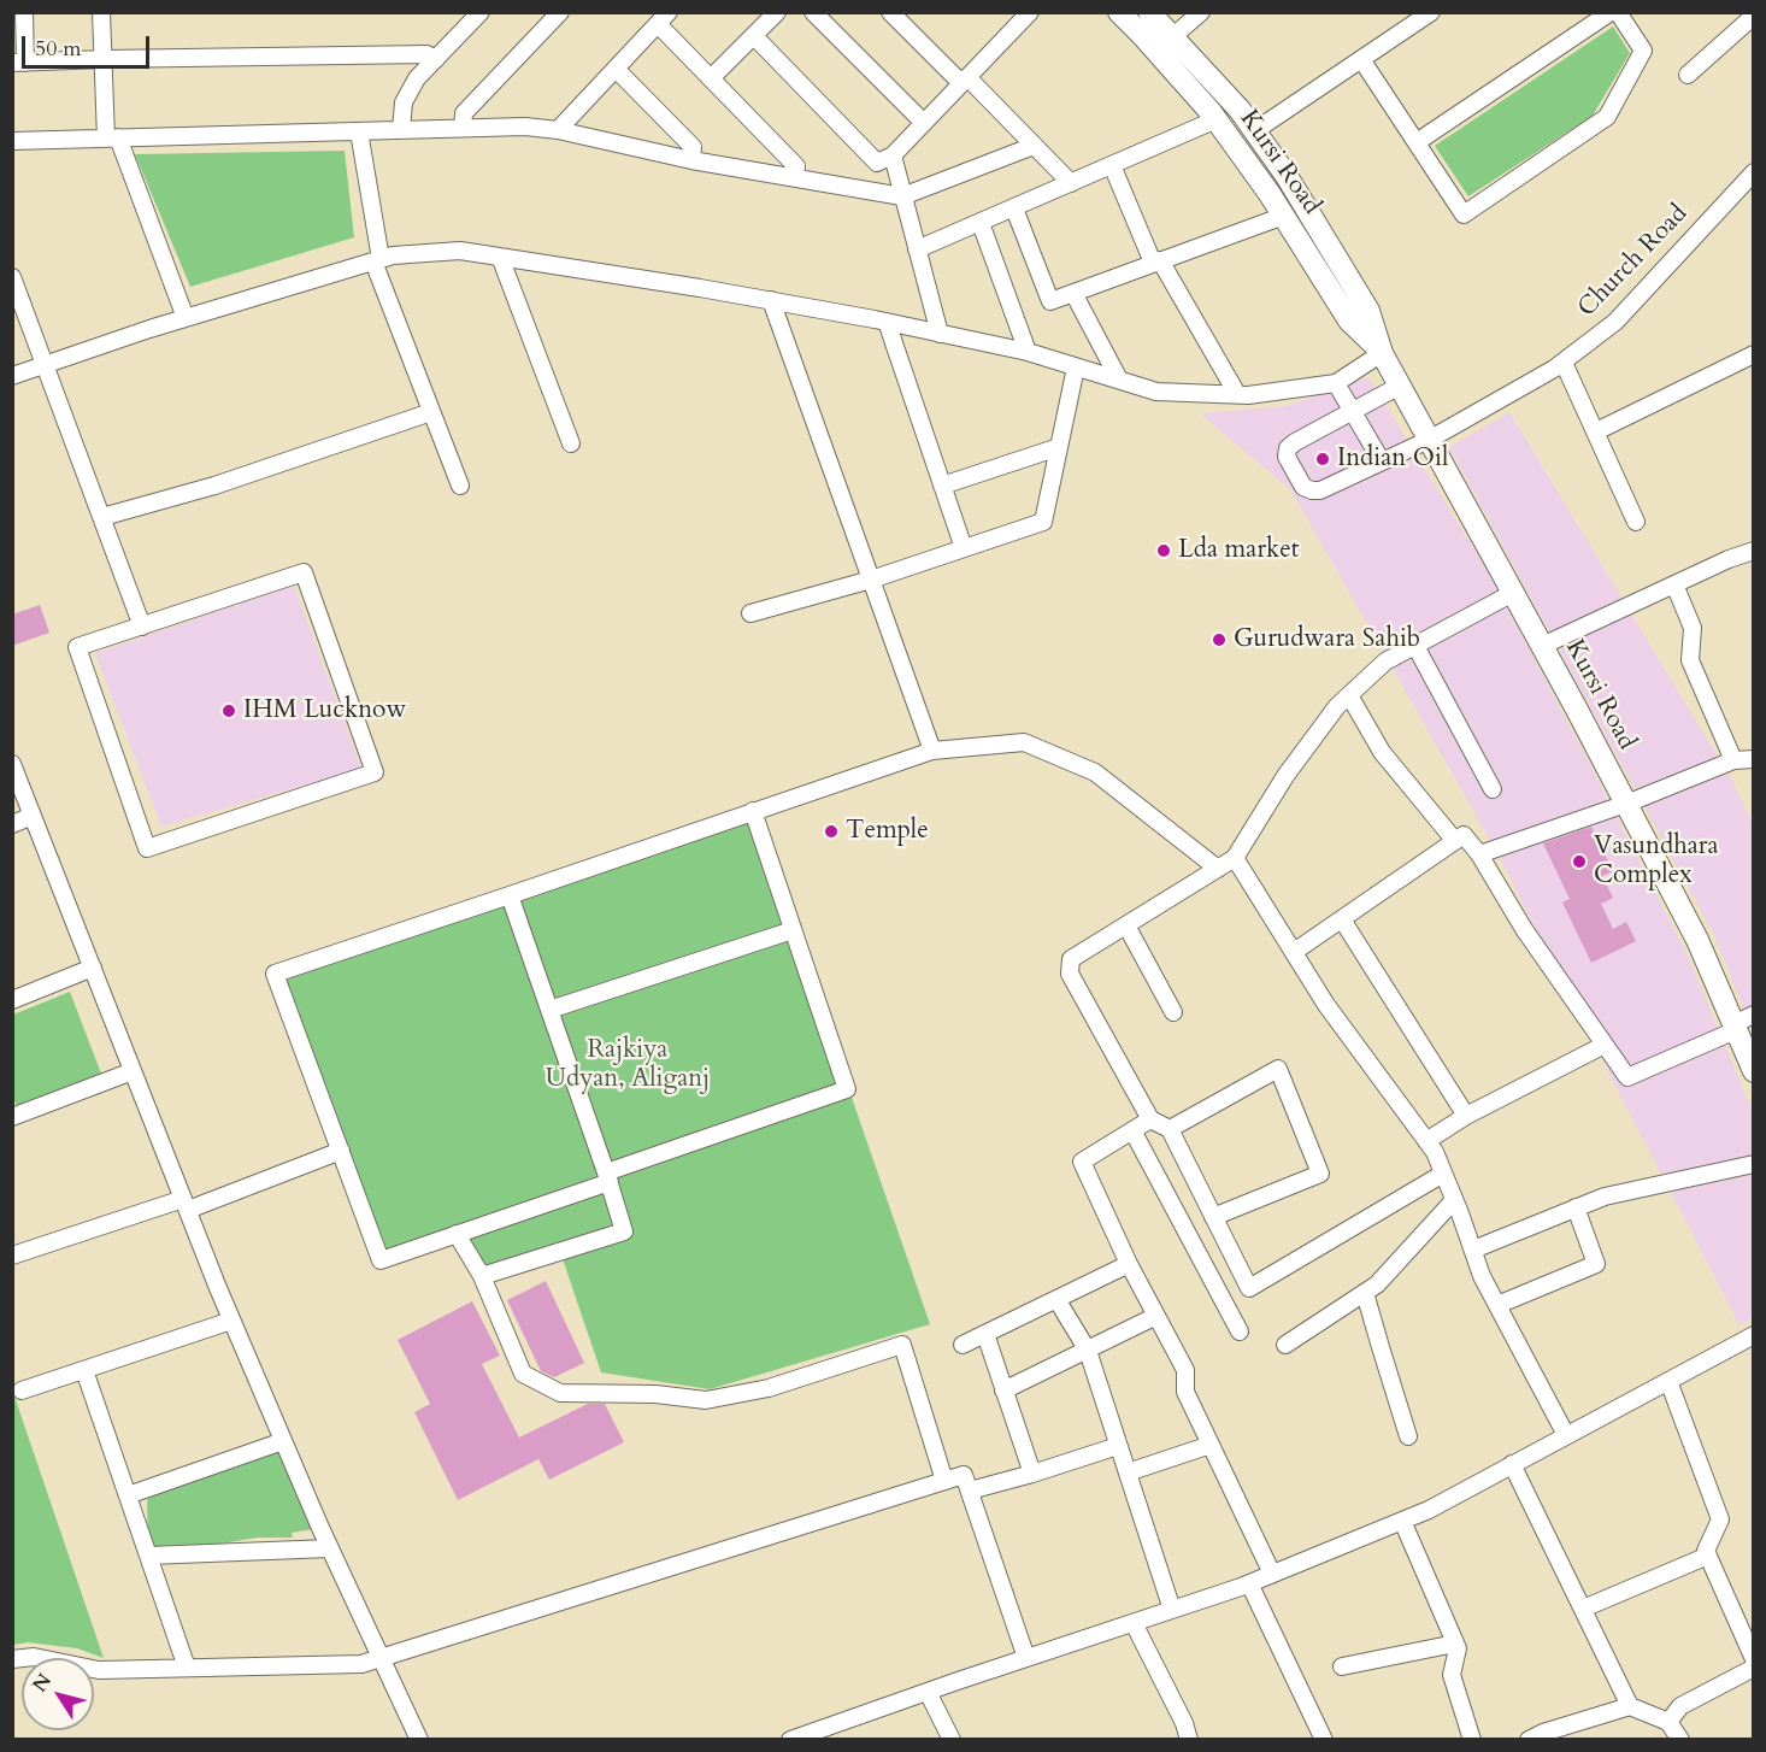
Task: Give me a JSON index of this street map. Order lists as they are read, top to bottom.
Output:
{
  "streets": {
    "main road": ["Kursi Road"],
    "street": ["Church Road"]
  },
  "crossings": [
    ["Kursi Road", "Church Road"]
  ],
  "parks": ["Rajkiya Udyan, Aliganj"],
  "places": [
    "Indian Oil",
    "Lda market",
    "Gurudwara Sahib",
    "IHM Lucknow",
    "Temple",
    "Vasundhara Complex"
  ],
  "scale_bar": "50 m",
  "north": "top left"
}
